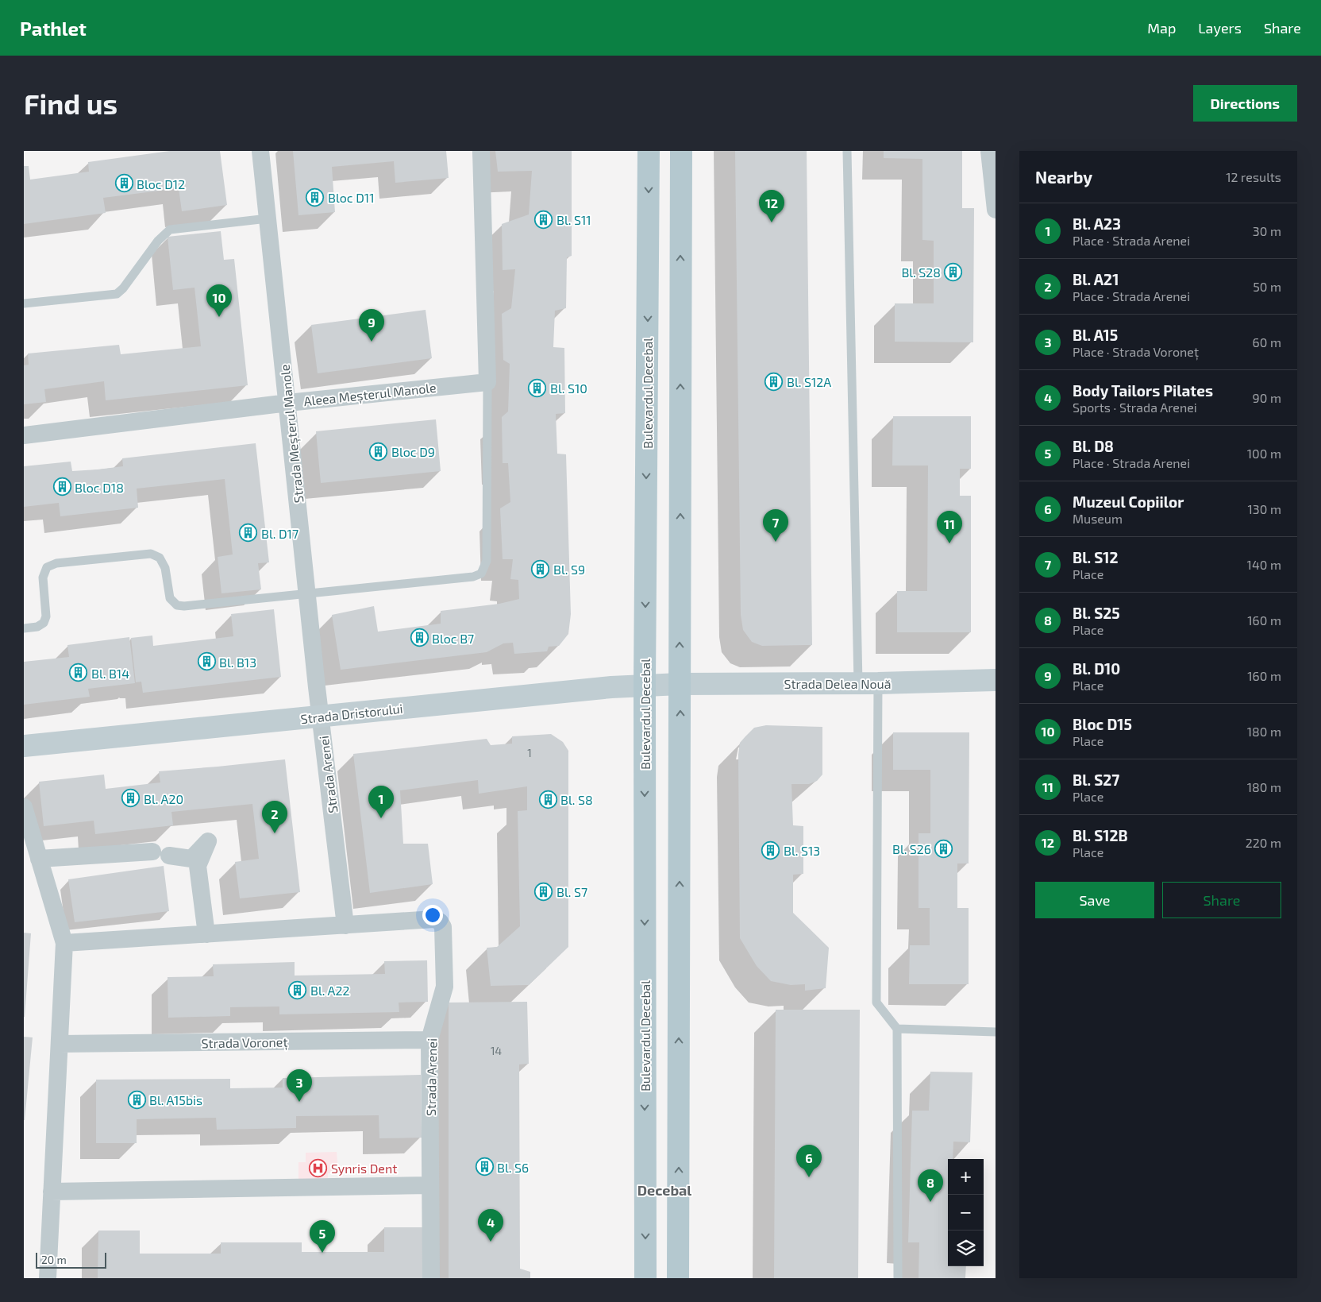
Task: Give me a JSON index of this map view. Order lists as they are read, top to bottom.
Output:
{
  "streets": {
    "main road": ["Bulevardul Decebal"],
    "street": [
      "Aleea Meșterul Manole",
      "Strada Meșterul Manole",
      "Strada Delea Nouă",
      "Strada Dristorului",
      "Strada Arenei",
      "Strada Voroneț"
    ]
  },
  "crossings": [
    ["Bulevardul Decebal", "Strada Dristorului"],
    ["Aleea Meșterul Manole", "Strada Meșterul Manole"],
    ["Strada Meșterul Manole", "Strada Dristorului"],
    ["Strada Meșterul Manole", "Strada Arenei"],
    ["Strada Delea Nouă", "Strada Dristorului"],
    ["Strada Dristorului", "Strada Arenei"],
    ["Strada Arenei", "Strada Voroneț"]
  ],
  "districts": ["Decebal"],
  "places": {
    "building": [
      "Bloc D12",
      "Bloc D11",
      "Bl. S11",
      "Bl. S28",
      "Bl. S12A",
      "Bl. S10",
      "Bloc D9",
      "Bloc D18",
      "Bl. D17",
      "Bl. S9",
      "Bloc B7",
      "Bl. B13",
      "Bl. B14",
      "Bl. A20",
      "Bl. S8",
      "Bl. S26",
      "Bl. S13",
      "Bl. S7",
      "Bl. A22",
      "Bl. A15bis",
      "Bl. S6"
    ],
    "hospital": ["Synris Dent"]
  },
  "house_numbers": ["1", "14"],
  "scale_bar": "20 m",
  "page": {
    "header": "Pathlet",
    "nav": ["Map", "Layers", "Share"],
    "buttons": [
      "Directions",
      ["Save", "Share"]
    ],
    "title": "Find us",
    "heading": ["Nearby", "12 results"],
    "pins": [
      "12",
      "10",
      "9",
      "7",
      "11",
      "1",
      "2",
      "3",
      "6",
      "8",
      "4",
      "5"
    ],
    "list": [
      {
        "mark": "1",
        "name": "Bl. A23",
        "note": "Place · Strada Arenei",
        "value": "30 m"
      },
      {
        "mark": "2",
        "name": "Bl. A21",
        "note": "Place · Strada Arenei",
        "value": "50 m"
      },
      {
        "mark": "3",
        "name": "Bl. A15",
        "note": "Place · Strada Voroneț",
        "value": "60 m"
      },
      {
        "mark": "4",
        "name": "Body Tailors Pilates",
        "note": "Sports · Strada Arenei",
        "value": "90 m"
      },
      {
        "mark": "5",
        "name": "Bl. D8",
        "note": "Place · Strada Arenei",
        "value": "100 m"
      },
      {
        "mark": "6",
        "name": "Muzeul Copiilor",
        "note": "Museum",
        "value": "130 m"
      },
      {
        "mark": "7",
        "name": "Bl. S12",
        "note": "Place",
        "value": "140 m"
      },
      {
        "mark": "8",
        "name": "Bl. S25",
        "note": "Place",
        "value": "160 m"
      },
      {
        "mark": "9",
        "name": "Bl. D10",
        "note": "Place",
        "value": "160 m"
      },
      {
        "mark": "10",
        "name": "Bloc D15",
        "note": "Place",
        "value": "180 m"
      },
      {
        "mark": "11",
        "name": "Bl. S27",
        "note": "Place",
        "value": "180 m"
      },
      {
        "mark": "12",
        "name": "Bl. S12B",
        "note": "Place",
        "value": "220 m"
      }
    ],
    "map_buttons": ["+", "−"],
    "scale": "20 m"
  }
}
